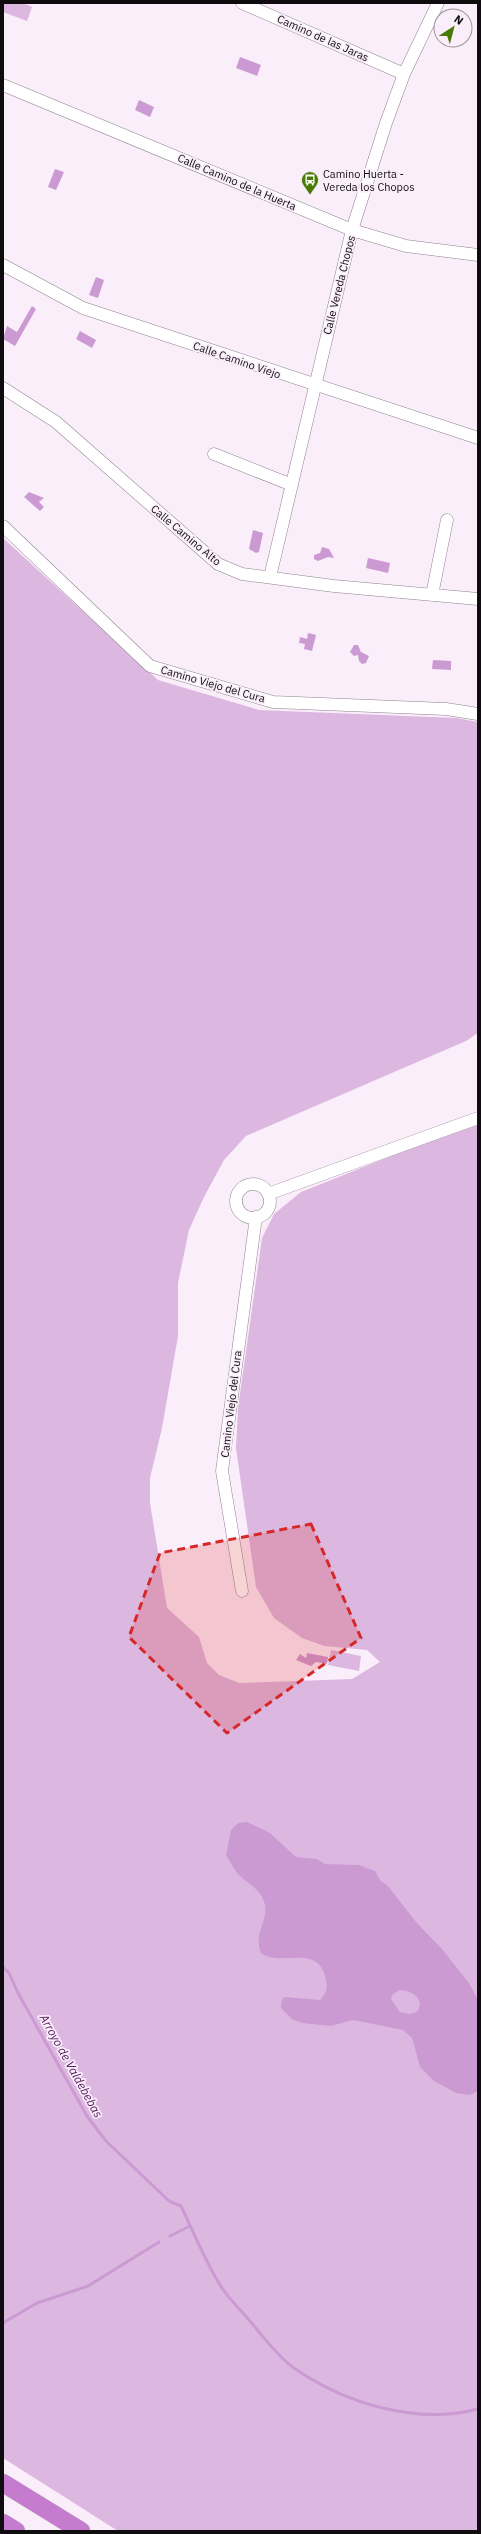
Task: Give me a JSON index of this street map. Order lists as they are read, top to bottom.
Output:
{
  "streets": {
    "street": [
      "Camino de las Jaras",
      "Calle Camino de la Huerta",
      "Calle Vereda Chopos",
      "Calle Camino Viejo",
      "Calle Camino Alto",
      "Camino Viejo del Cura"
    ]
  },
  "crossings": [
    ["Camino de las Jaras", "Calle Vereda Chopos"],
    ["Calle Camino de la Huerta", "Calle Vereda Chopos"],
    ["Calle Vereda Chopos", "Calle Camino Viejo"],
    ["Calle Vereda Chopos", "Calle Camino Alto"]
  ],
  "water": ["Arroyo de Valdebebas"],
  "places": {
    "bus stop": ["Camino Huerta - Vereda los Chopos"]
  },
  "north": "top right"
}
